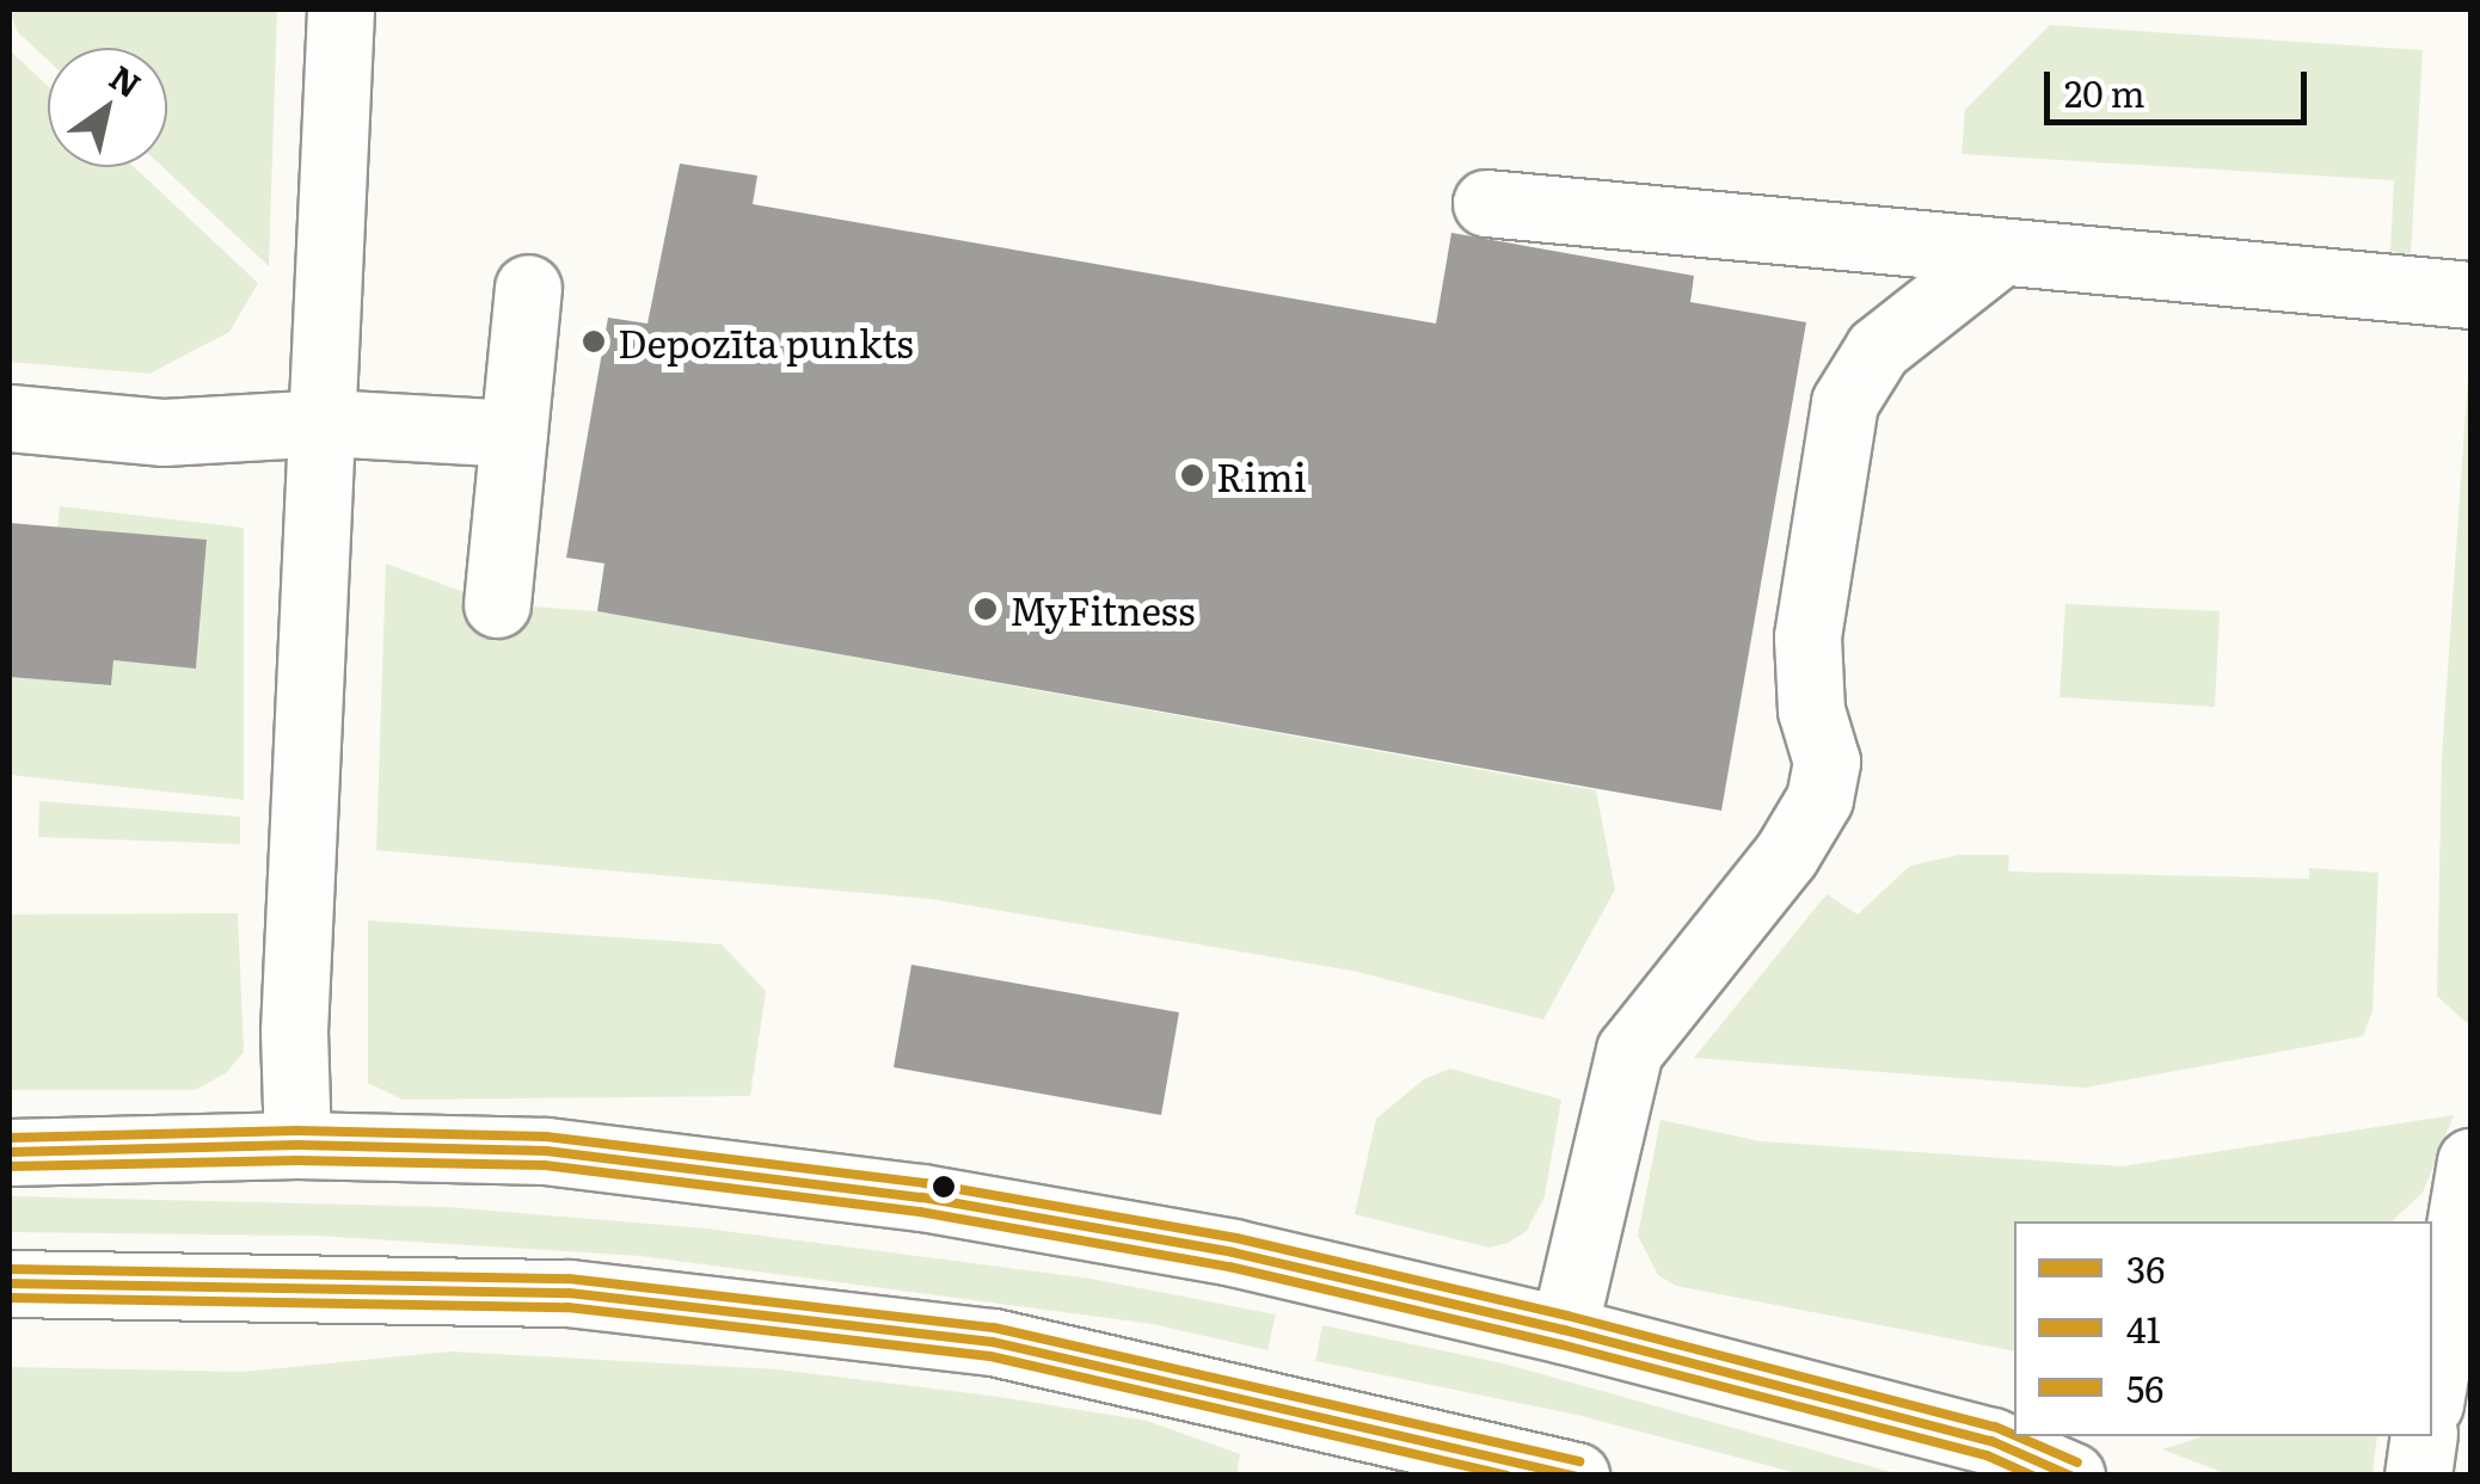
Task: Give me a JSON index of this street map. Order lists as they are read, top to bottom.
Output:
{
  "places": ["Depozīta punkts", "Rimi", "MyFitness"],
  "lines": ["transit line 56", "transit line 36", "transit line 41"],
  "legend": ["36", "41", "56"],
  "scale_bar": "20 m",
  "north": "top right"
}
